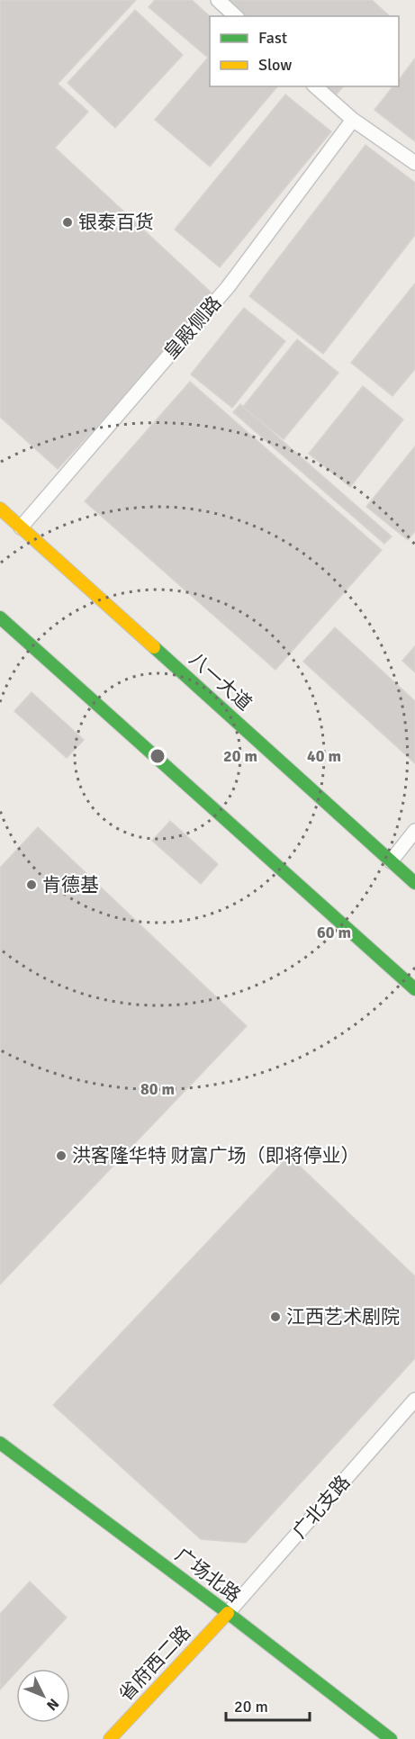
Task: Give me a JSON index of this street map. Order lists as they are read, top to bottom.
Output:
{
  "streets": {
    "main road": ["八一大道", "广场北路", "省府西二路"],
    "lane": ["皇殿侧路", "广北支路"]
  },
  "crossings": [
    ["皇殿侧路", "八一大道"],
    ["广北支路", "广场北路"],
    ["广北支路", "省府西二路"],
    ["广场北路", "省府西二路"]
  ],
  "places": [
    "银泰百货",
    "肯德基",
    "洪客隆华特 财富广场（即将停业）",
    "江西艺术剧院"
  ],
  "legend": ["Fast", "Slow"],
  "scale_bar": "20 m",
  "north": "bottom right",
  "rings": [
    "20 m",
    "40 m",
    "60 m",
    "80 m"
  ]
}
